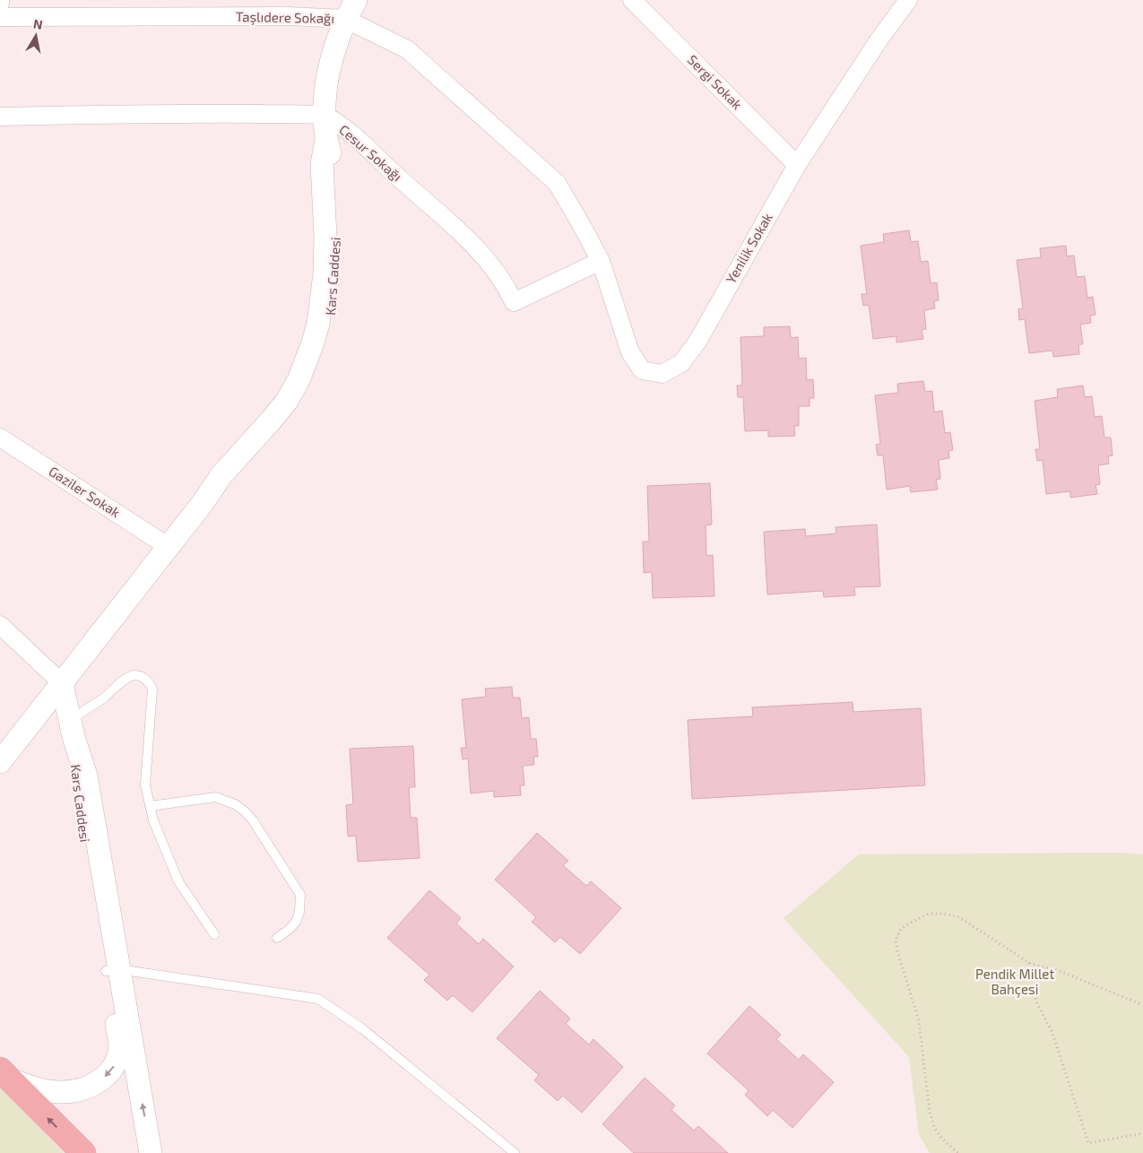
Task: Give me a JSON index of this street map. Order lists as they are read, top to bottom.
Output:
{
  "streets": {
    "street": [
      "Taşlıdere Sokağı",
      "Sergi Sokak",
      "Cesur Sokağı",
      "Yenilik Sokak",
      "Kars Caddesi",
      "Gaziler Sokak"
    ]
  },
  "crossings": [
    ["Taşlıdere Sokağı", "Cesur Sokağı"],
    ["Taşlıdere Sokağı", "Yenilik Sokak"],
    ["Taşlıdere Sokağı", "Kars Caddesi"],
    ["Sergi Sokak", "Yenilik Sokak"],
    ["Cesur Sokağı", "Yenilik Sokak"],
    ["Cesur Sokağı", "Kars Caddesi"],
    ["Kars Caddesi", "Gaziler Sokak"]
  ],
  "parks": ["Pendik Millet Bahçesi"],
  "north": "top"
}
